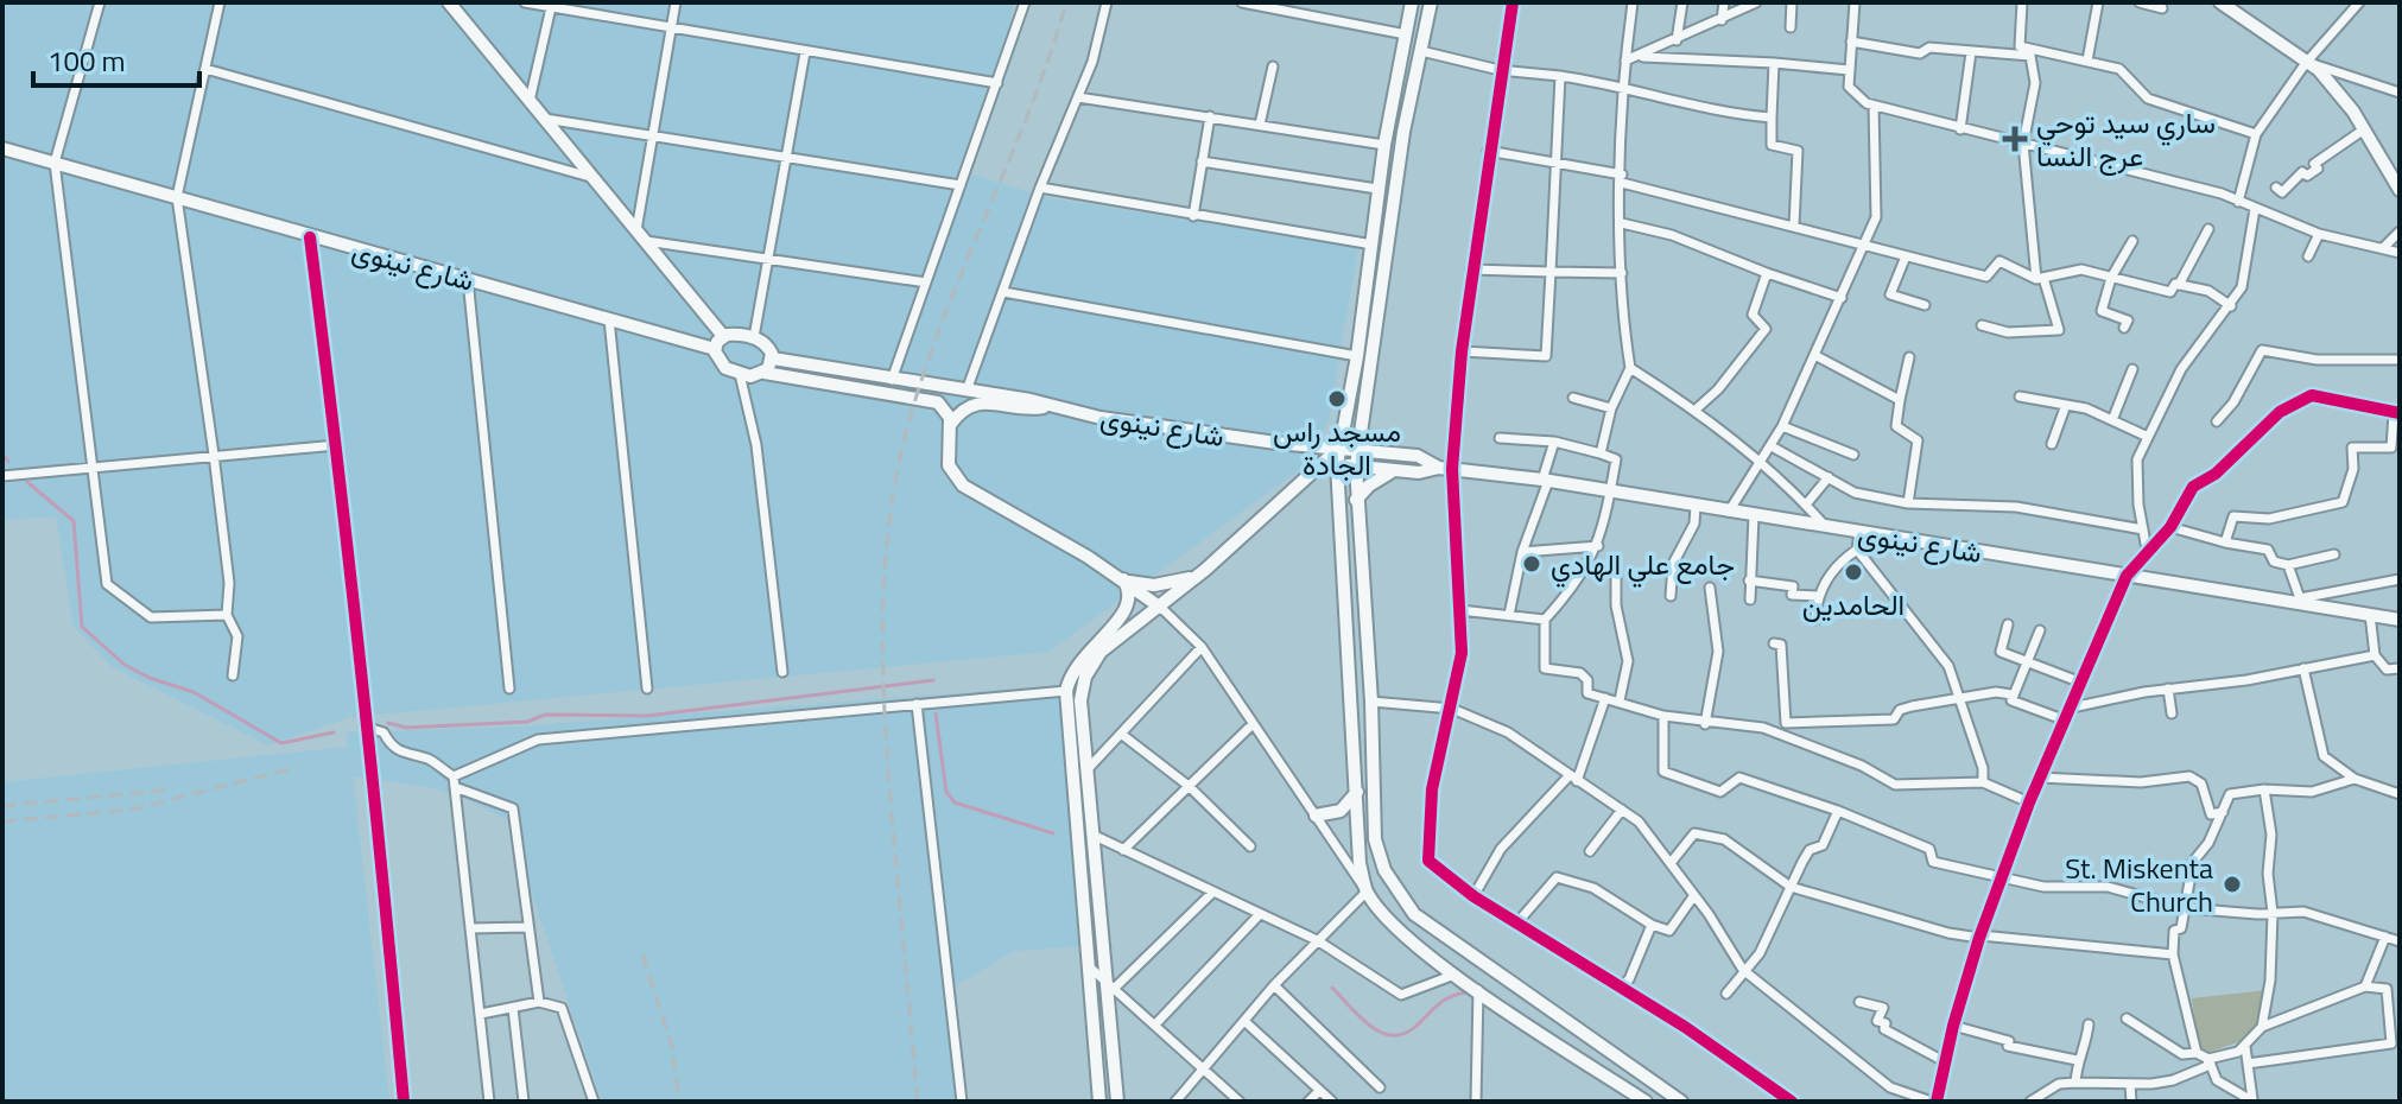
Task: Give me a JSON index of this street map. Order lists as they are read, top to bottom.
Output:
{
  "streets": {
    "main road": ["شارع نينوى"]
  },
  "places": {
    "health": ["ساري سيد توحي عرج النسا"],
    "other": [
      "مسجد راس الجادة",
      "جامع علي الهادي",
      "الحامدين",
      "St. Miskenta Church"
    ]
  },
  "scale_bar": "100 m"
}
